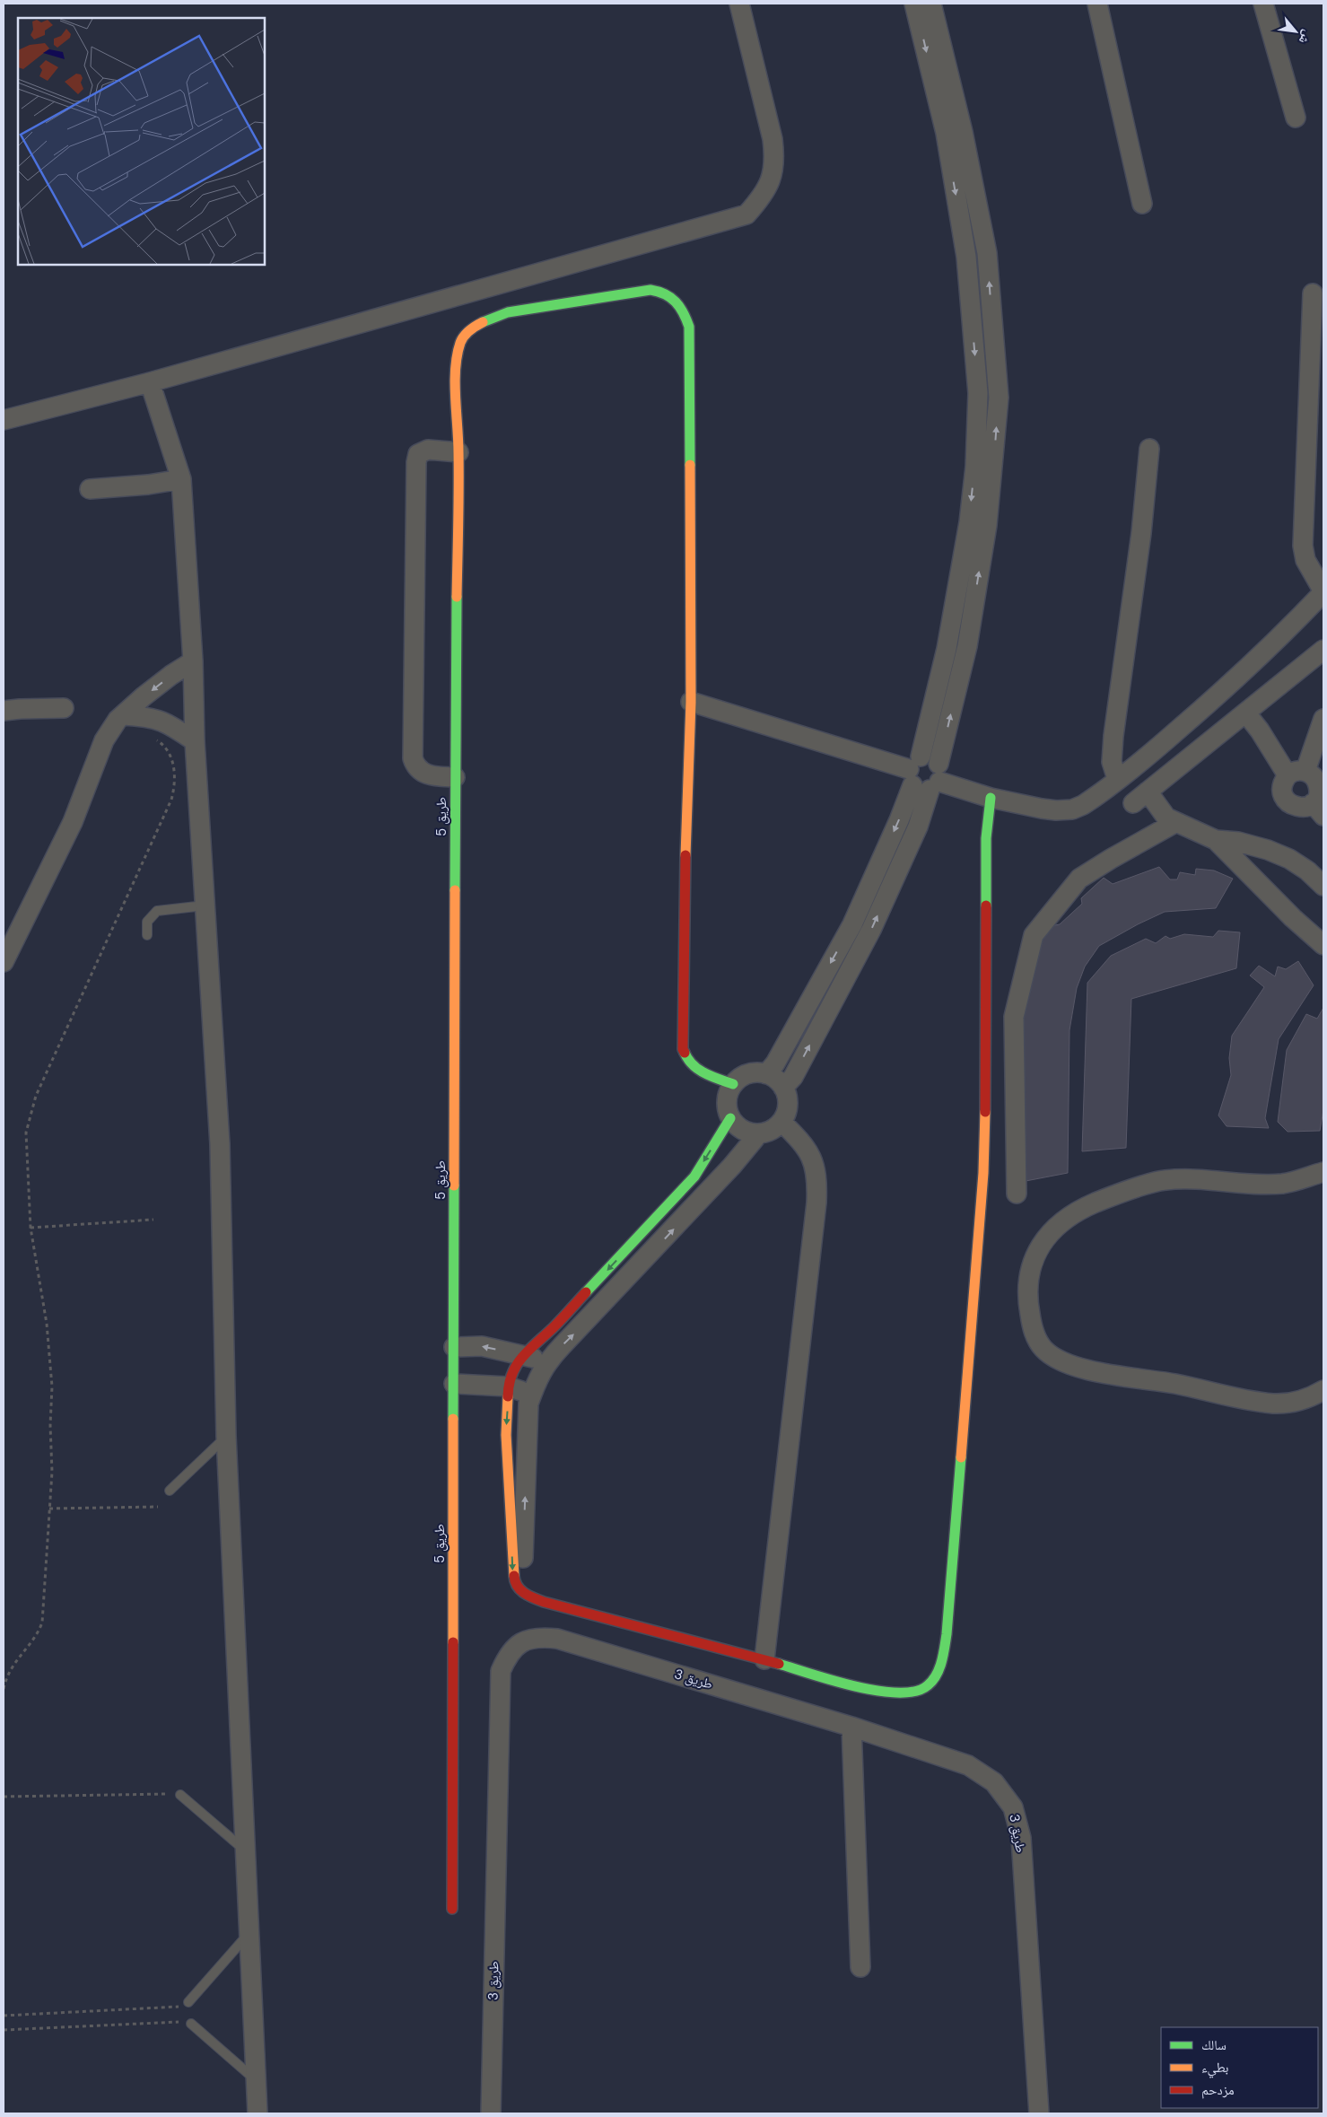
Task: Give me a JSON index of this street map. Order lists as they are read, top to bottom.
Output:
{
  "streets": {
    "street": ["طريق 5", "طريق 3"]
  },
  "legend": ["سالك", "بطيء", "مزدحم"],
  "north": "bottom right"
}
